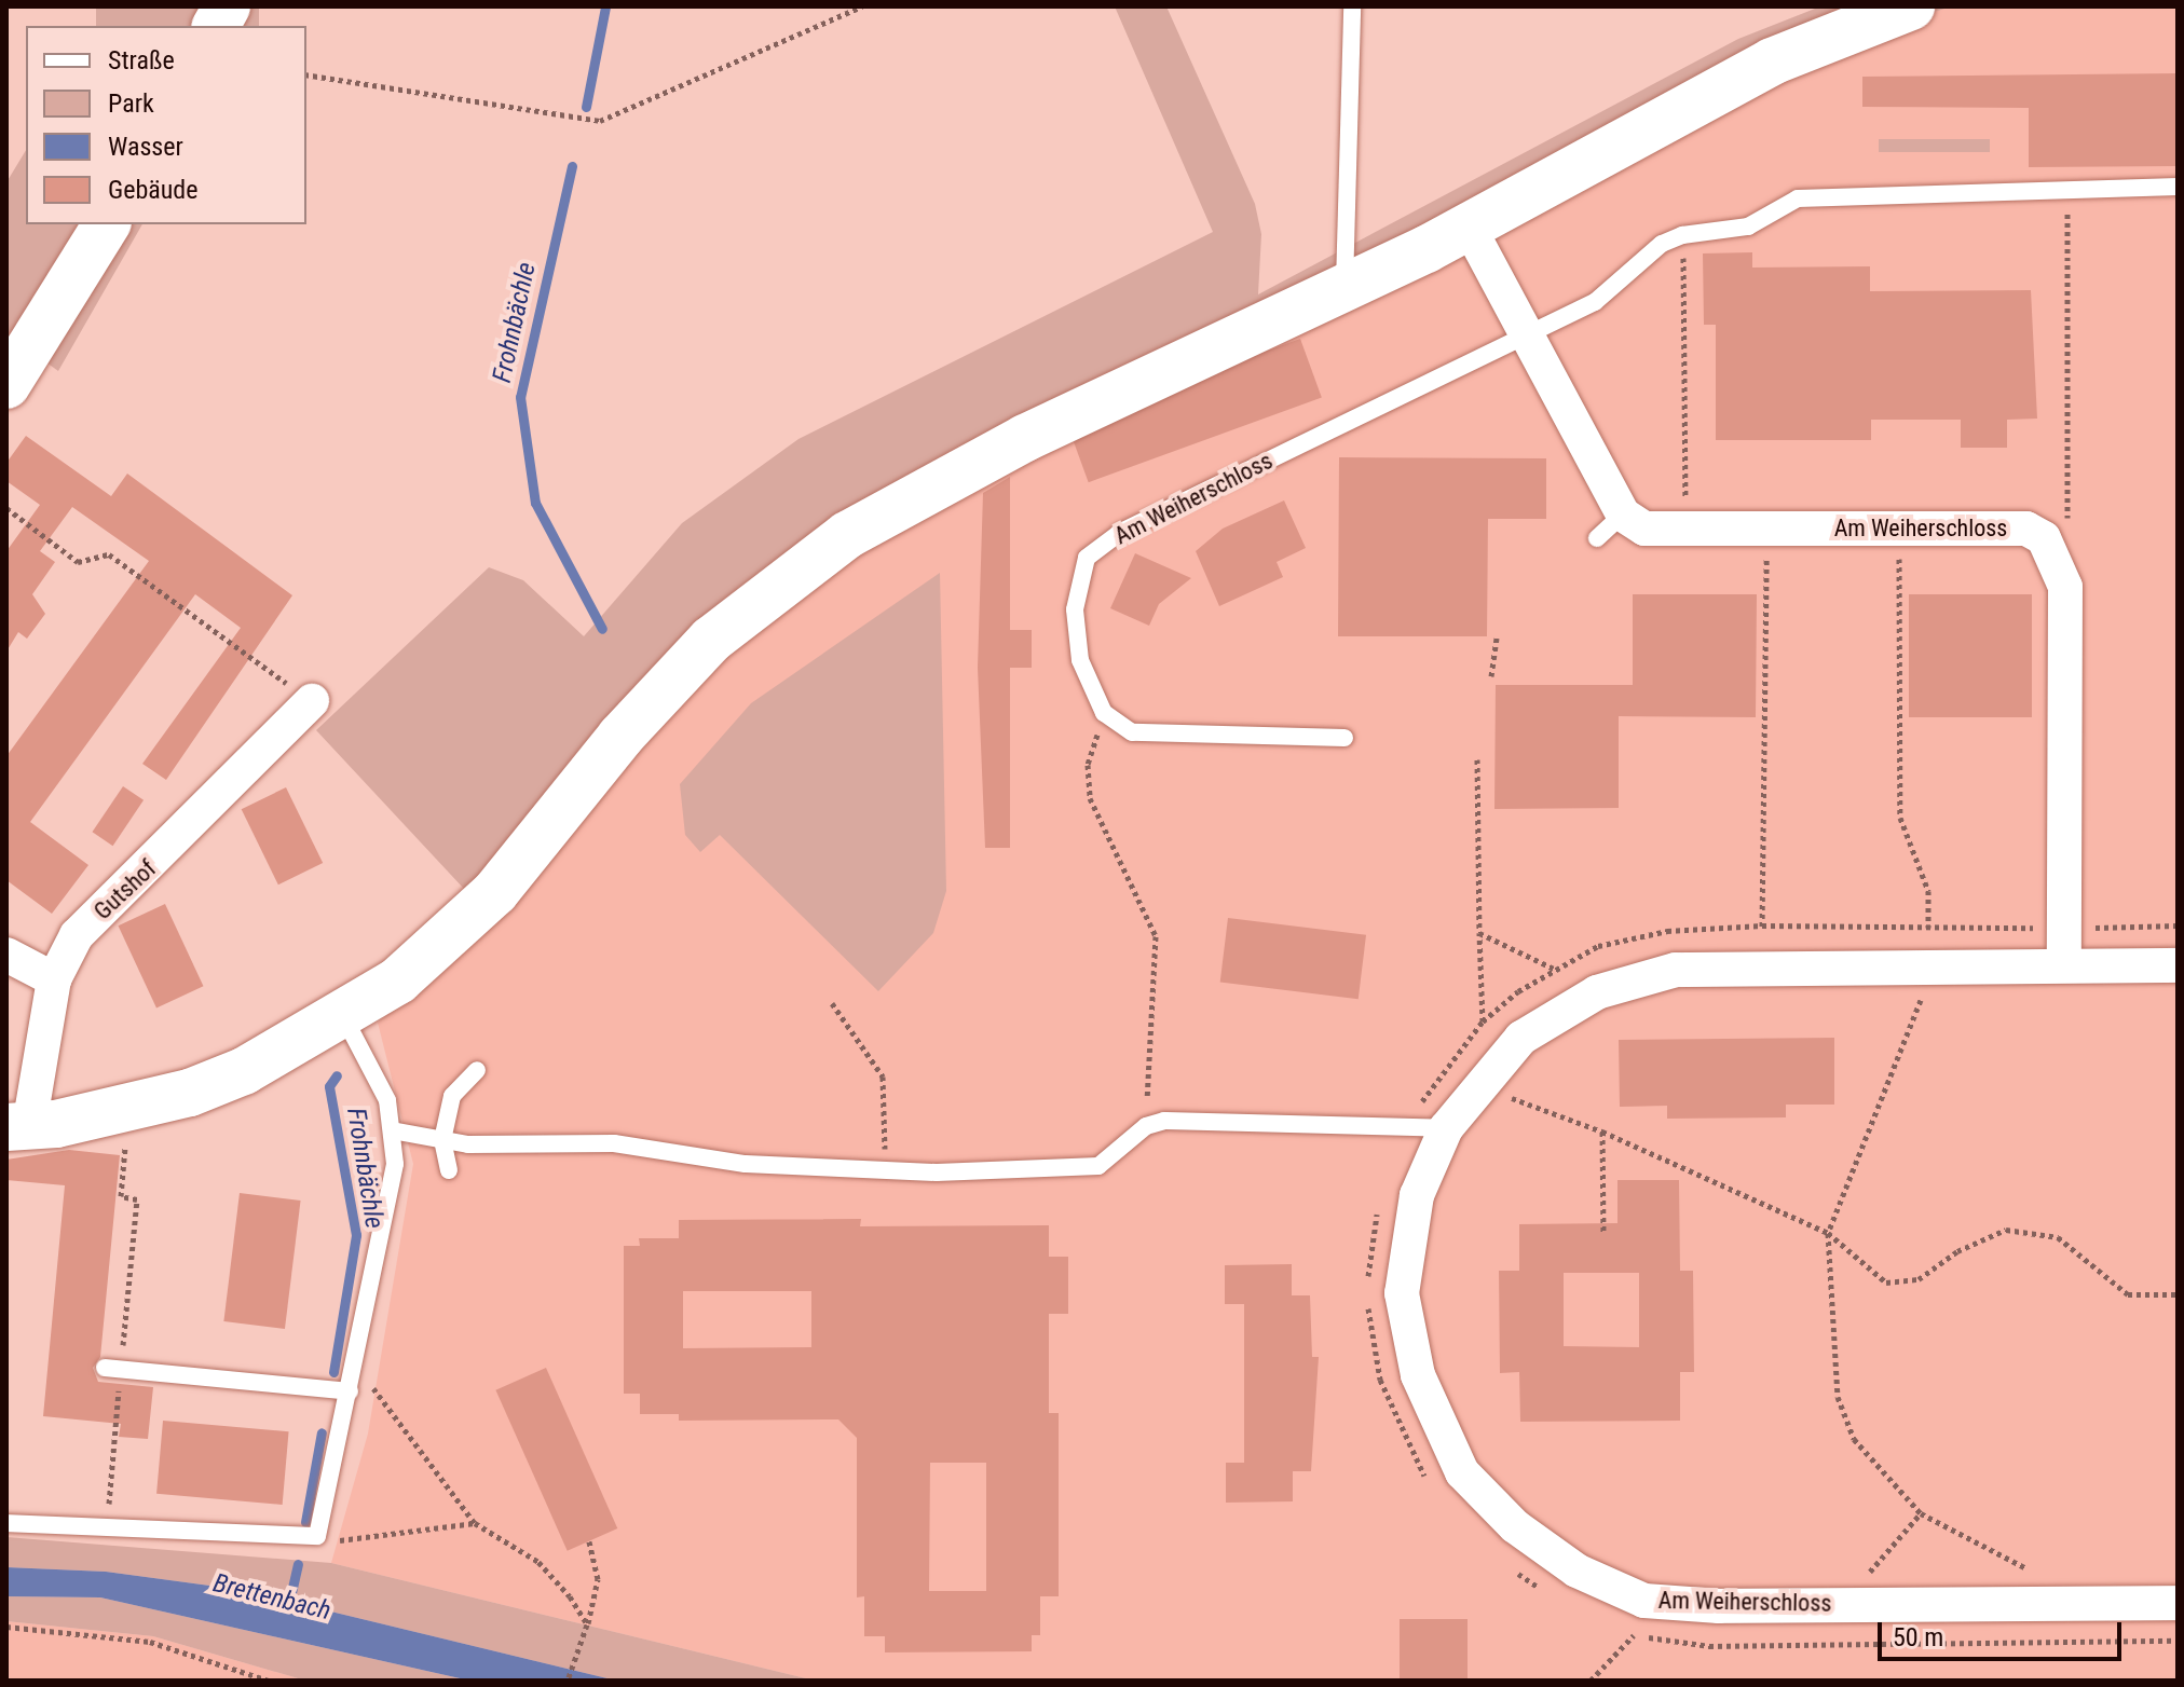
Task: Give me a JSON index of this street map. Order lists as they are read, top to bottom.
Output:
{
  "streets": {
    "street": ["Am Weiherschloss", "Gutshof"]
  },
  "water": ["Frohnbächle", "Brettenbach"],
  "legend": [
    "Straße",
    "Park",
    "Wasser",
    "Gebäude"
  ],
  "scale_bar": "50 m"
}
